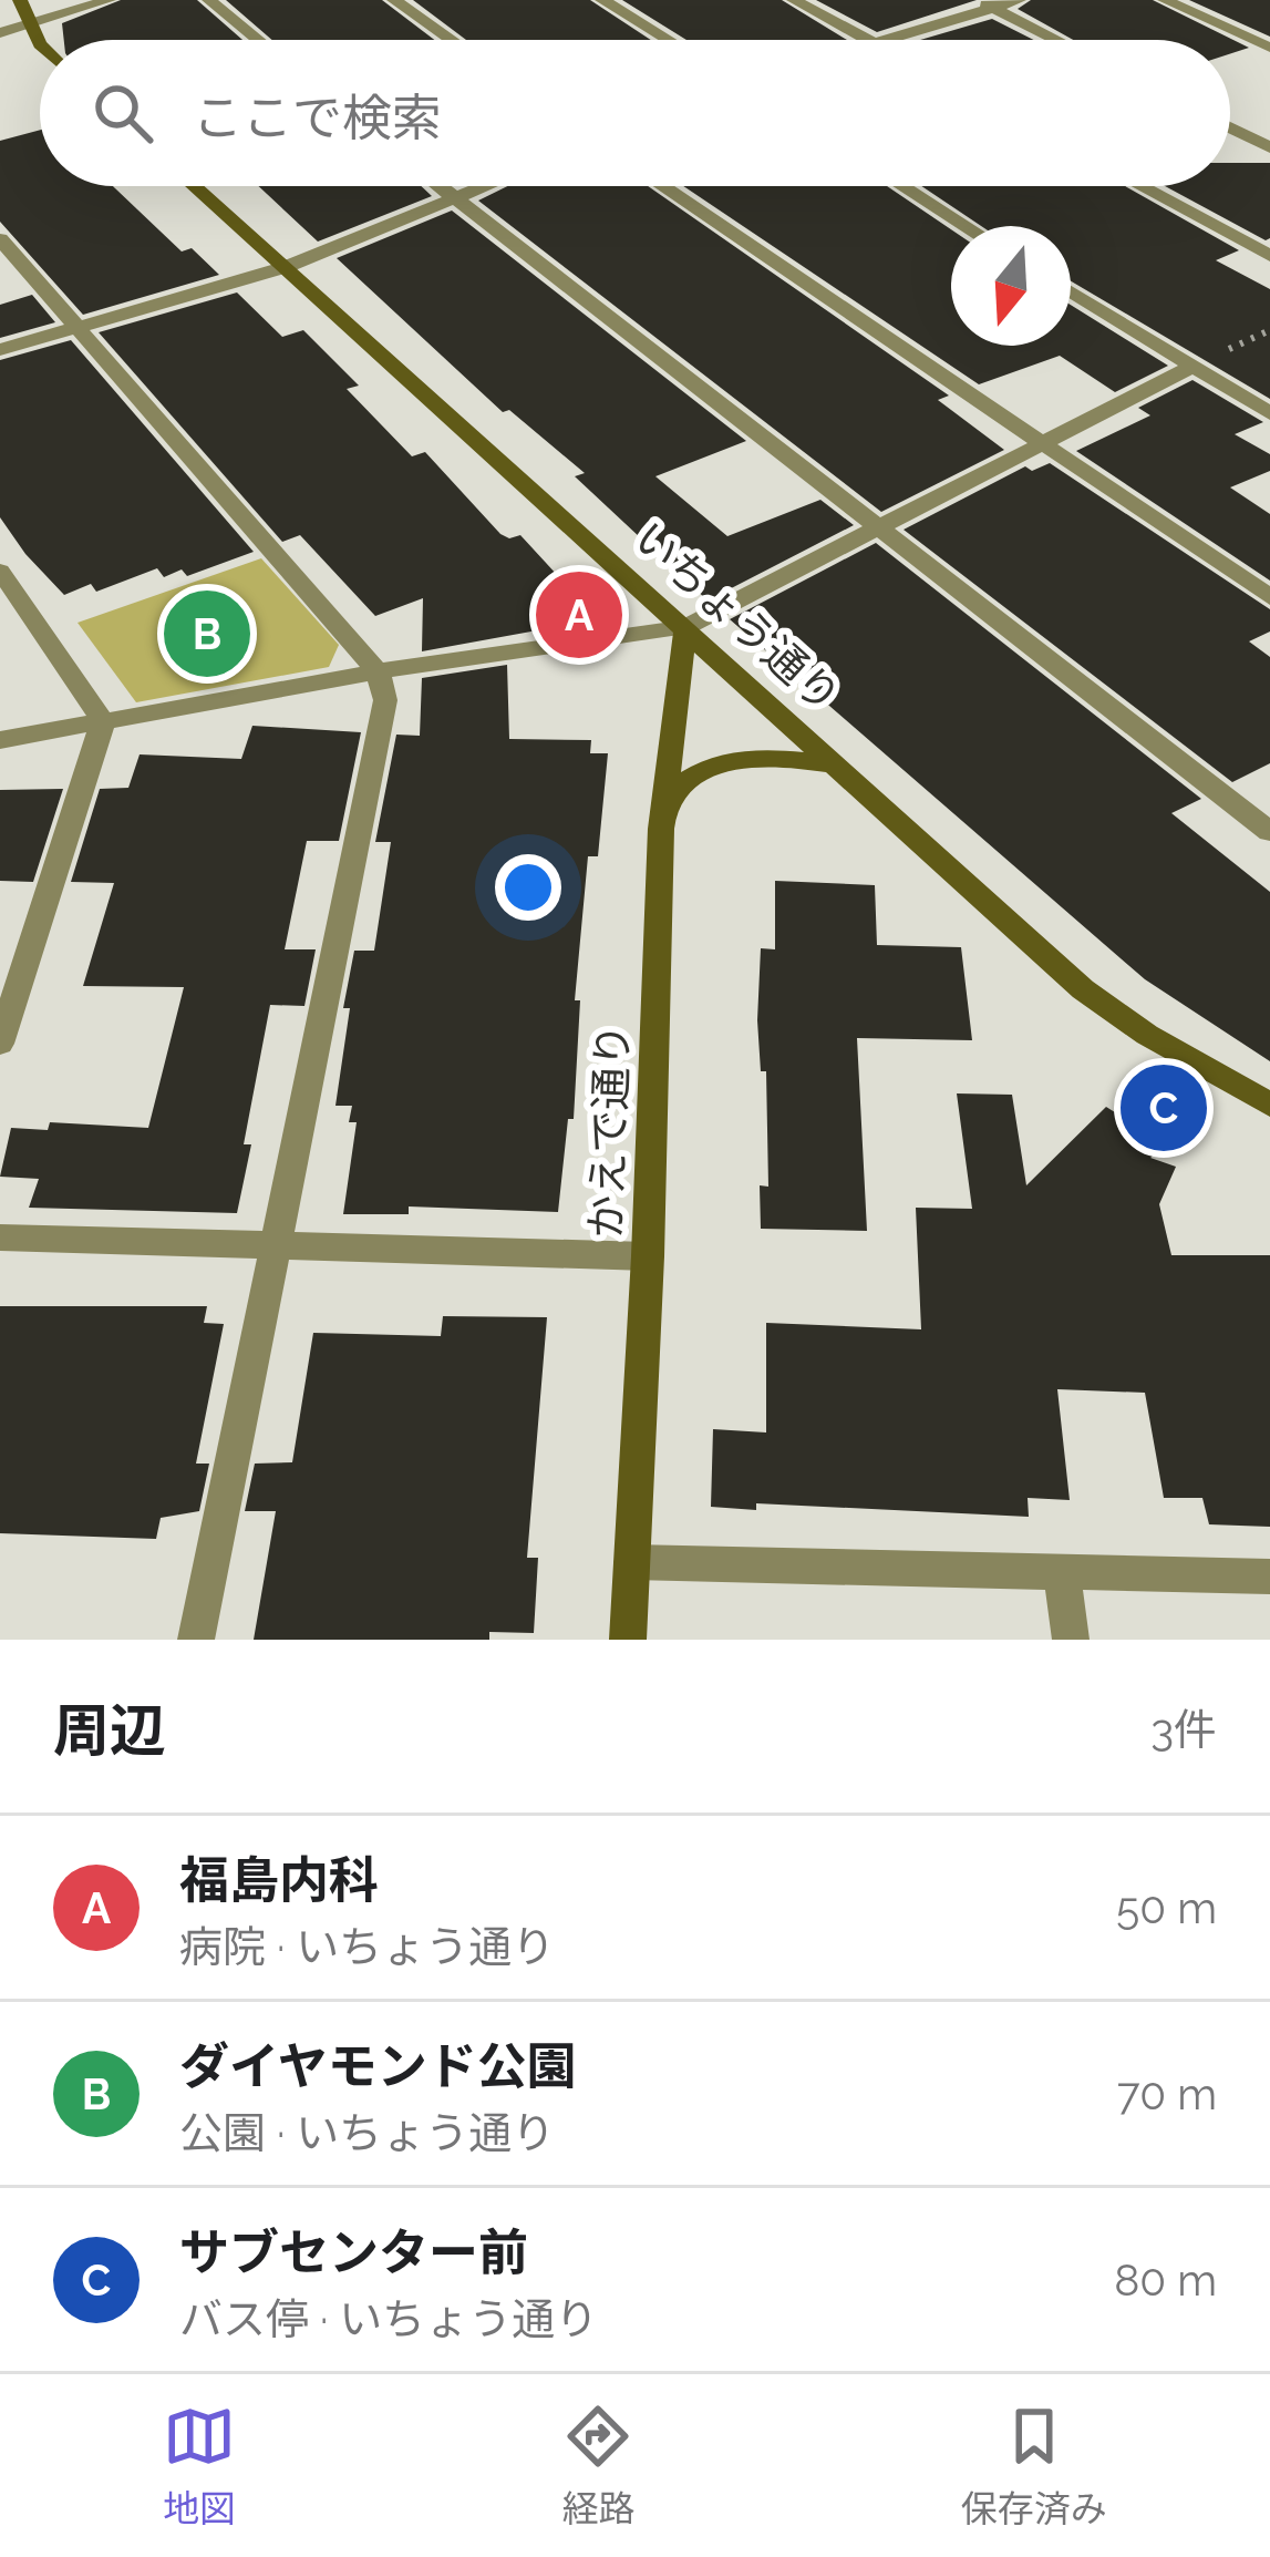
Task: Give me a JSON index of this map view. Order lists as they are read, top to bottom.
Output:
{
  "streets": {
    "street": ["いちょう通り", "かえで通り"]
  },
  "crossings": [
    ["いちょう通り", "かえで通り"]
  ],
  "north": "bottom",
  "page": {
    "search": "ここで検索",
    "pins": ["A", "B", "C"],
    "heading": ["周辺", "3件"],
    "list": [
      {
        "mark": "A",
        "name": "福島内科",
        "note": "病院 · いちょう通り",
        "value": "50 m"
      },
      {
        "mark": "B",
        "name": "ダイヤモンド公園",
        "note": "公園 · いちょう通り",
        "value": "70 m"
      },
      {
        "mark": "C",
        "name": "サブセンター前",
        "note": "バス停 · いちょう通り",
        "value": "80 m"
      }
    ],
    "nav": ["地図", "経路", "保存済み"]
  }
}
